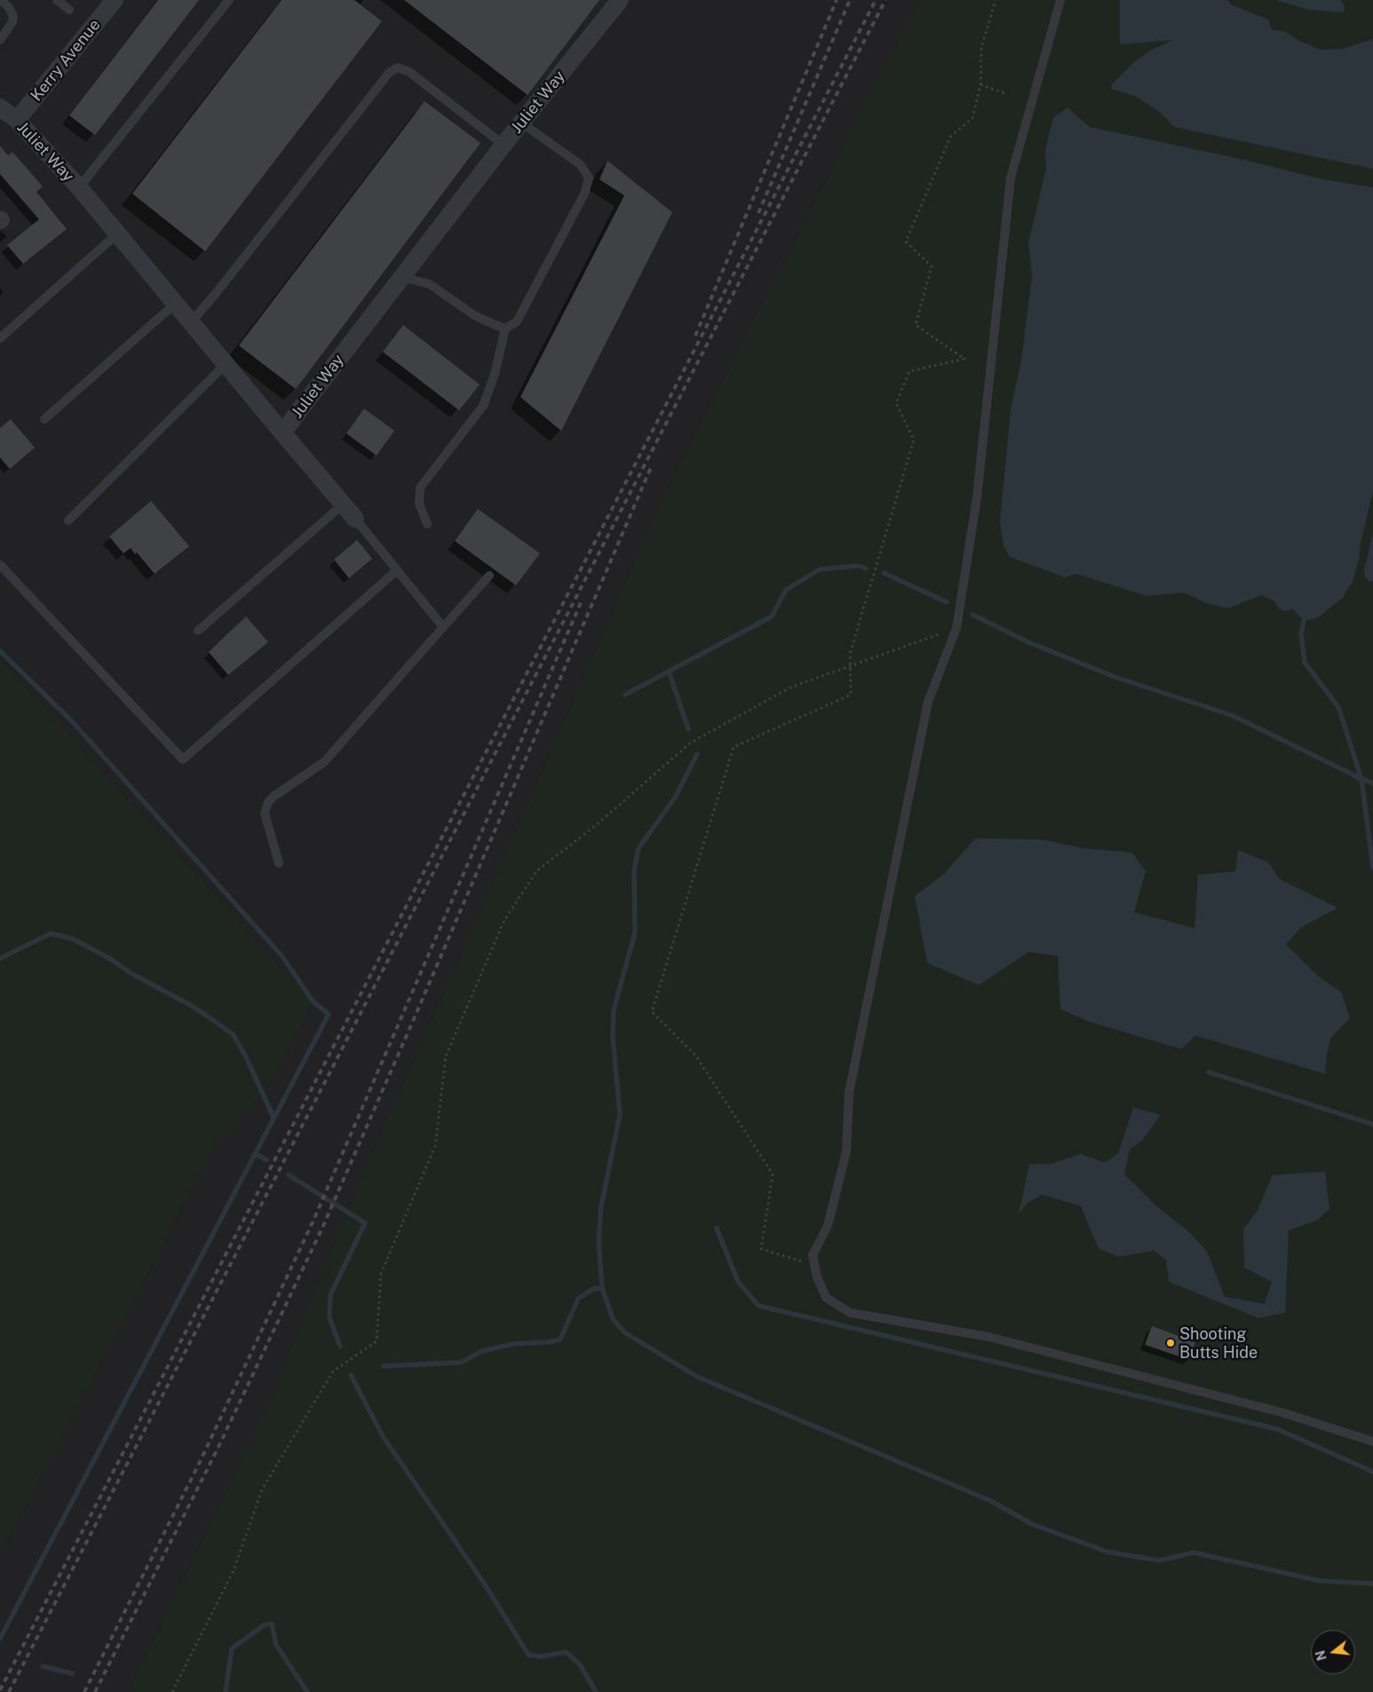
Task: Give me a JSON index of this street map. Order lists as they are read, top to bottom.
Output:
{
  "streets": {
    "street": ["Kerry Avenue", "Juliet Way"]
  },
  "crossings": [
    ["Kerry Avenue", "Juliet Way"]
  ],
  "places": ["Shooting Butts Hide"],
  "north": "left"
}
